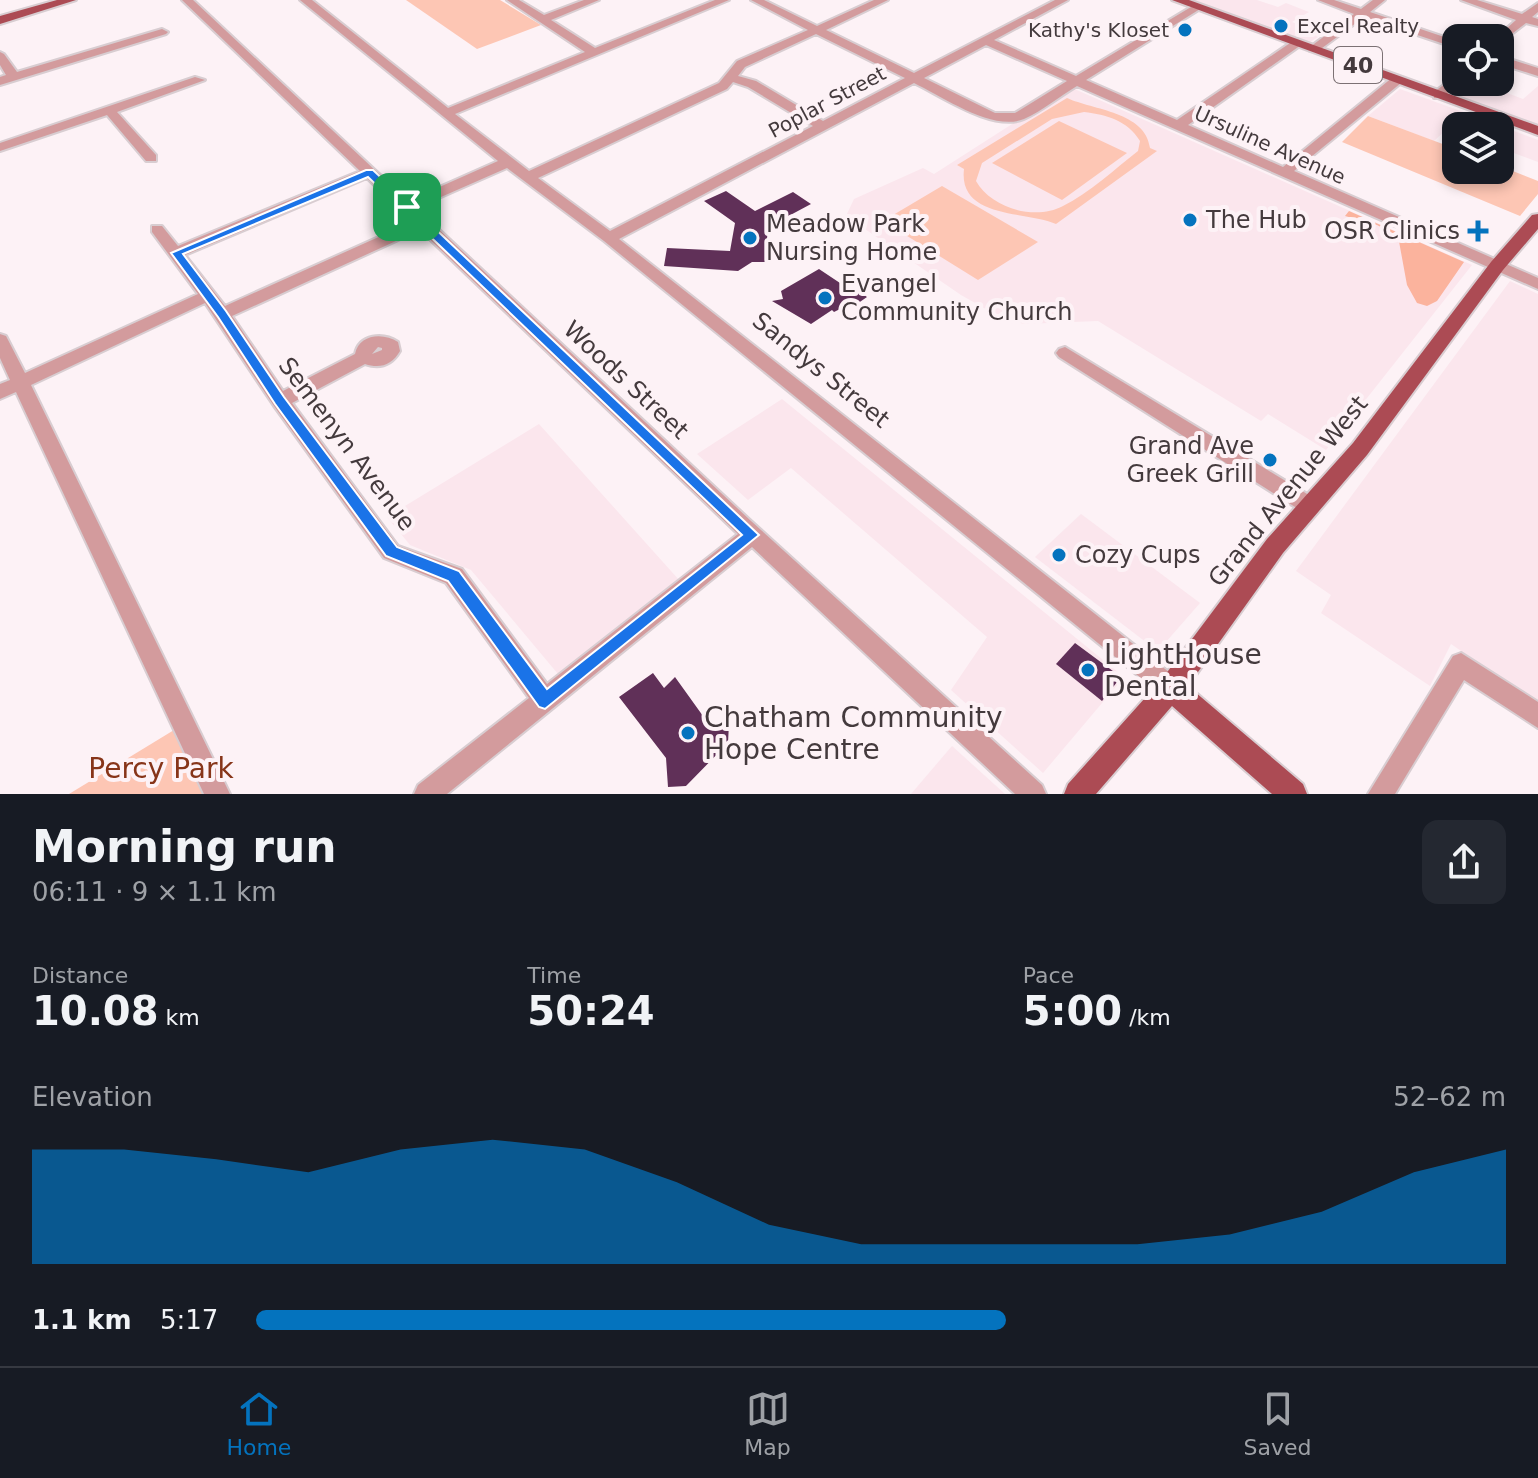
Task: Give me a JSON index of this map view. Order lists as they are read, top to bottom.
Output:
{
  "streets": {
    "main road": ["40", "Sandys Street", "Grand Avenue West"],
    "street": [
      "Poplar Street",
      "Ursuline Avenue",
      "Woods Street",
      "Semenyn Avenue"
    ]
  },
  "crossings": [
    ["Poplar Street", "Ursuline Avenue"],
    ["Poplar Street", "Sandys Street"],
    ["Ursuline Avenue", "Grand Avenue West"],
    ["Sandys Street", "Grand Avenue West"]
  ],
  "parks": ["Percy Park"],
  "places": {
    "other": [
      "Excel Realty",
      "Kathy's Kloset",
      "The Hub",
      "Meadow Park Nursing Home",
      "Evangel Community Church",
      "Grand Ave Greek Grill",
      "Cozy Cups",
      "LightHouse Dental",
      "Chatham Community Hope Centre"
    ],
    "health": ["OSR Clinics"]
  },
  "page": {
    "heading": ["Morning run", "06:11 · 9 × 1.1 km"],
    "stats": [
      ["Distance", "10.08 km"],
      ["Time", "50:24"],
      ["Pace", "5:00 /km"]
    ],
    "chart": ["Elevation", "52–62 m"],
    "list": [
      {
        "name": "1.1 km",
        "note": "5:17"
      }
    ],
    "tabs": ["Home", "Map", "Saved"]
  }
}
